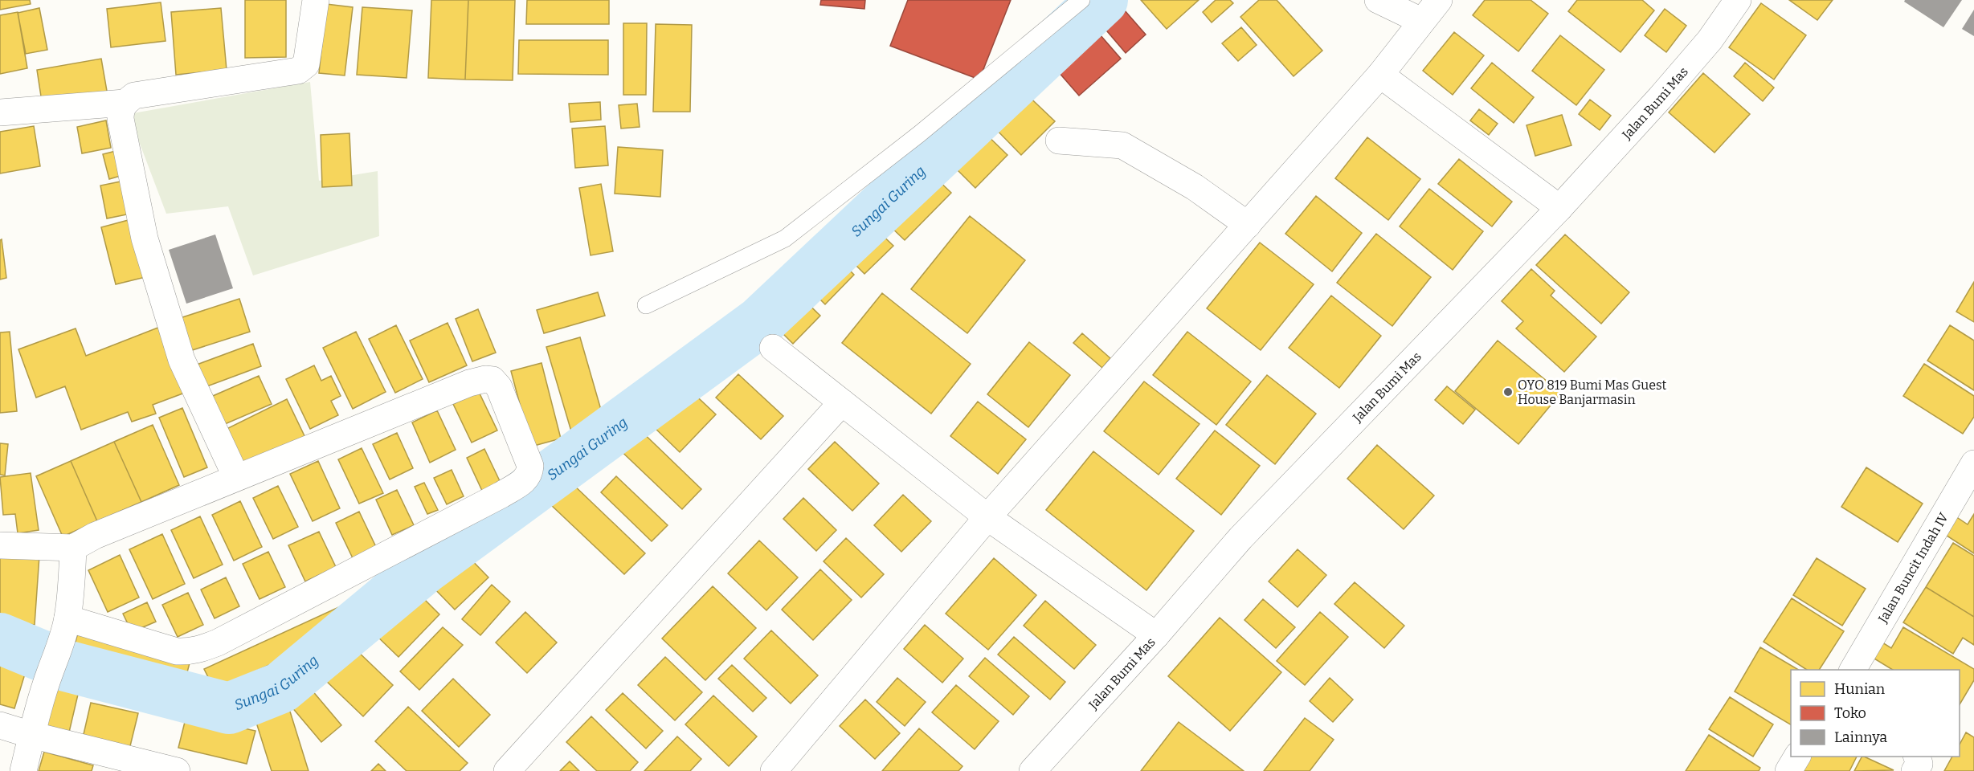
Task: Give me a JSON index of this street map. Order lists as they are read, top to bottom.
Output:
{
  "streets": {
    "street": ["Jalan Bumi Mas", "Jalan Buncit Indah IV"]
  },
  "water": ["Sungai Guring"],
  "places": ["OYO 819 Bumi Mas Guest House Banjarmasin"],
  "legend": ["Hunian", "Toko", "Lainnya"]
}
